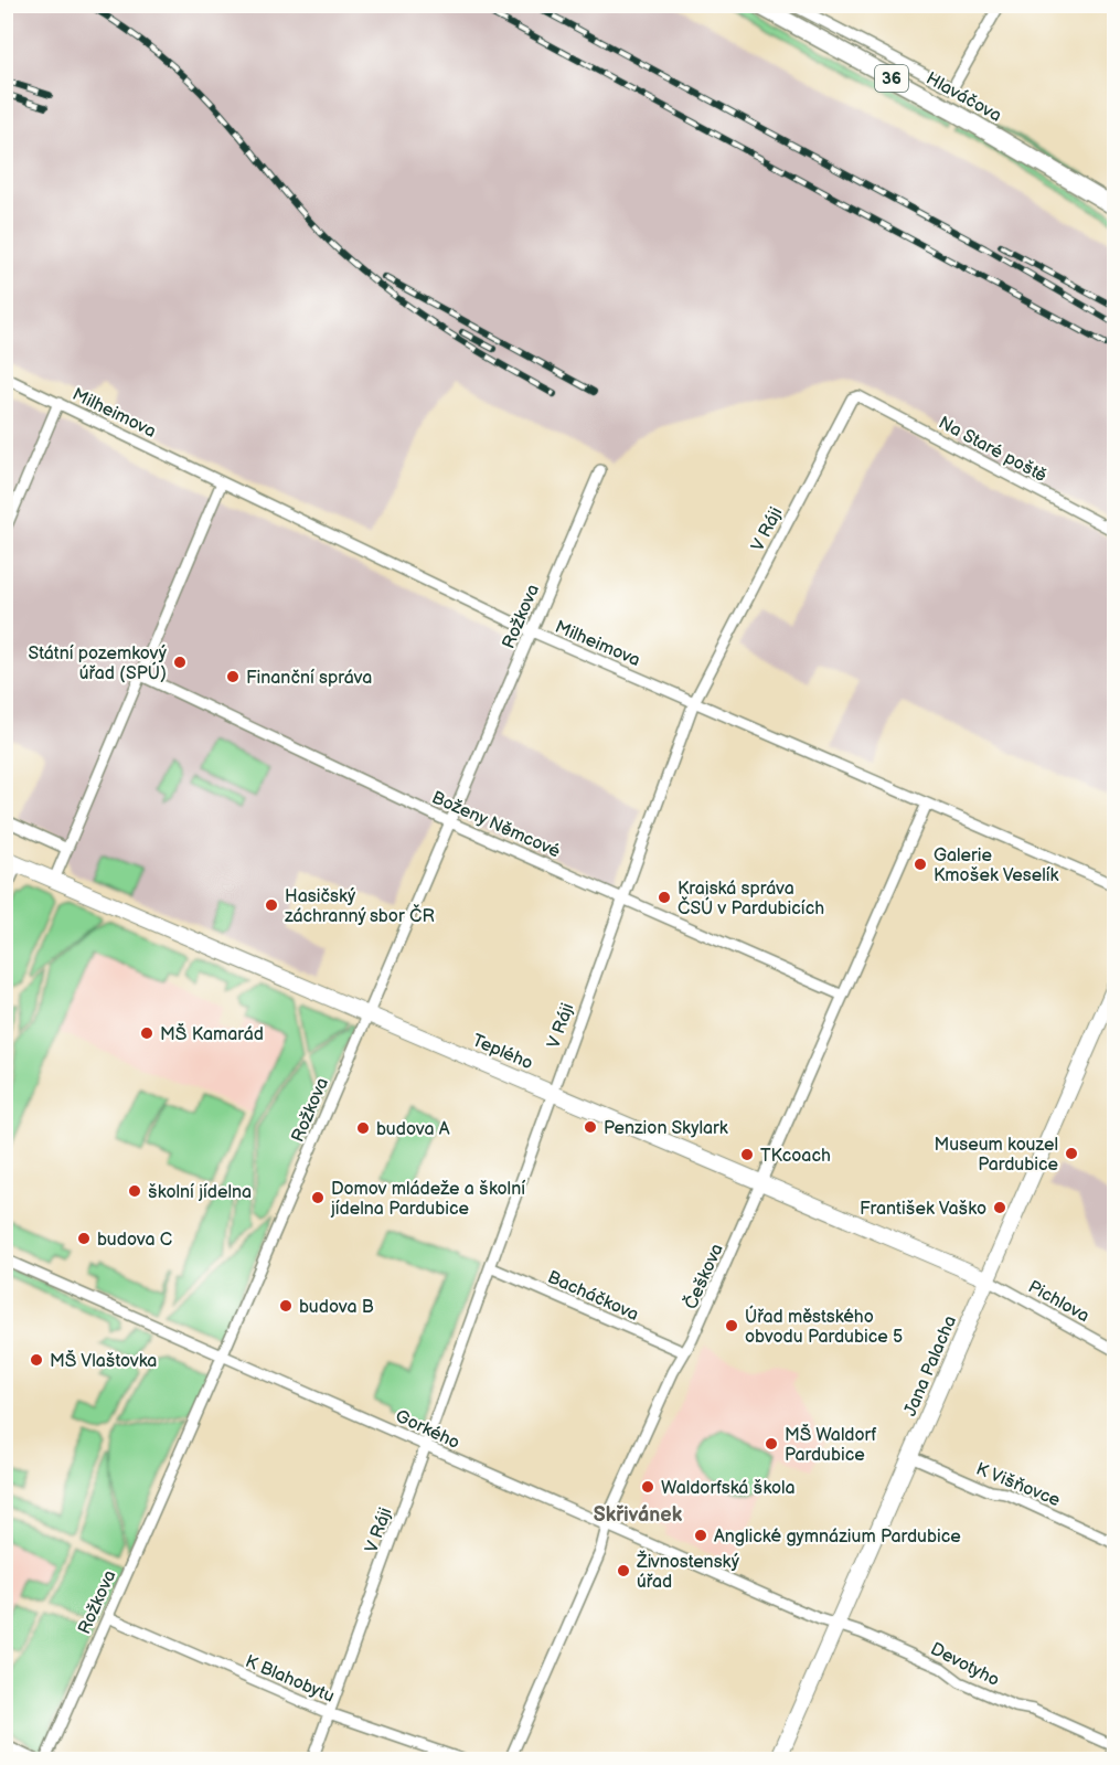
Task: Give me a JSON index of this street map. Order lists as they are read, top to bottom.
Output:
{
  "streets": {
    "main road": [
      "36",
      "Hlaváčova",
      "Teplého",
      "Jana Palacha"
    ],
    "street": [
      "Milheimova",
      "Na Staré poště",
      "V Ráji",
      "Rožkova",
      "Boženy Němcové",
      "Češkova",
      "Bacháčkova",
      "Pichlova",
      "Gorkého",
      "K Višňovce",
      "Devotyho",
      "K Blahobytu"
    ]
  },
  "crossings": [
    ["Milheimova", "V Ráji"],
    ["Milheimova", "Rožkova"],
    ["Milheimova", "Češkova"],
    ["Na Staré poště", "V Ráji"],
    ["V Ráji", "Boženy Němcové"],
    ["V Ráji", "Teplého"],
    ["V Ráji", "Bacháčkova"],
    ["V Ráji", "Gorkého"],
    ["V Ráji", "K Blahobytu"],
    ["Rožkova", "Boženy Němcové"],
    ["Rožkova", "Teplého"],
    ["Rožkova", "Gorkého"],
    ["Rožkova", "K Blahobytu"],
    ["Boženy Němcové", "Češkova"],
    ["Teplého", "Češkova"],
    ["Teplého", "Pichlova"],
    ["Teplého", "Jana Palacha"],
    ["Češkova", "Bacháčkova"],
    ["Češkova", "Gorkého"],
    ["Pichlova", "Jana Palacha"],
    ["Jana Palacha", "Gorkého"],
    ["Jana Palacha", "K Višňovce"],
    ["Jana Palacha", "Devotyho"],
    ["Gorkého", "Devotyho"]
  ],
  "districts": ["Skřivánek"],
  "places": [
    "Státní pozemkový úřad (SPÚ)",
    "Finanční správa",
    "Galerie Kmošek Veselík",
    "Krajská správa ČSÚ v Pardubicích",
    "Hasičský záchranný sbor ČR",
    "MŠ Kamarád",
    "Penzion Skylark",
    "budova A",
    "Museum kouzel Pardubice",
    "TKcoach",
    "školní jídelna",
    "Domov mládeže a školní jídelna Pardubice",
    "František Vaško",
    "budova C",
    "budova B",
    "Úřad městského obvodu Pardubice 5",
    "MŠ Vlaštovka",
    "MŠ Waldorf Pardubice",
    "Waldorfská škola",
    "Anglické gymnázium Pardubice",
    "Živnostenský úřad"
  ]
}
